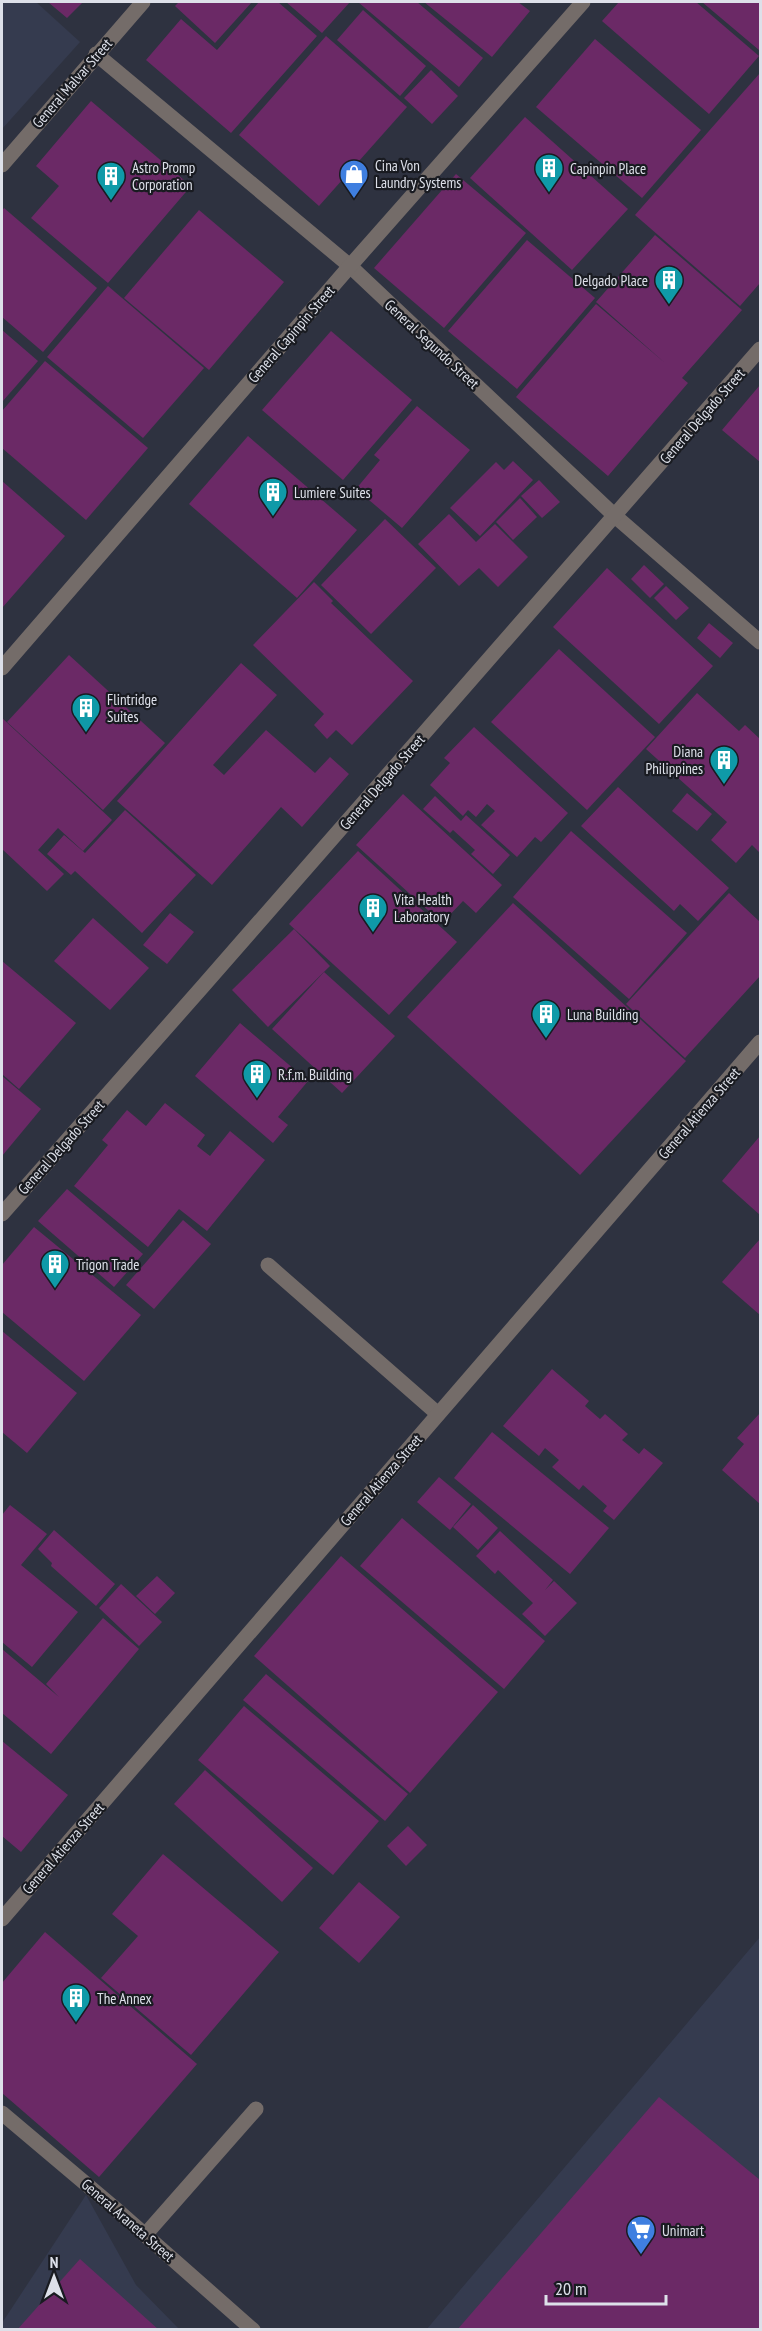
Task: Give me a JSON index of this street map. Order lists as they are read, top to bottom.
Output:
{
  "streets": {
    "street": [
      "General Malvar Street",
      "General Capinpin Street",
      "General Segundo Street",
      "General Delgado Street",
      "General Atienza Street",
      "General Araneta Street"
    ]
  },
  "crossings": [
    ["General Malvar Street", "General Segundo Street"],
    ["General Capinpin Street", "General Segundo Street"],
    ["General Segundo Street", "General Delgado Street"]
  ],
  "places": {
    "building": [
      "Capinpin Place",
      "Astro Promp Corporation",
      "Delgado Place",
      "Lumiere Suites",
      "Flintridge Suites",
      "Diana Philippines",
      "Vita Health Laboratory",
      "Luna Building",
      "R.f.m. Building",
      "Trigon Trade",
      "The Annex"
    ],
    "shop": ["Cina Von Laundry Systems"],
    "supermarket": ["Unimart"]
  },
  "scale_bar": "20 m",
  "north": "top"
}
